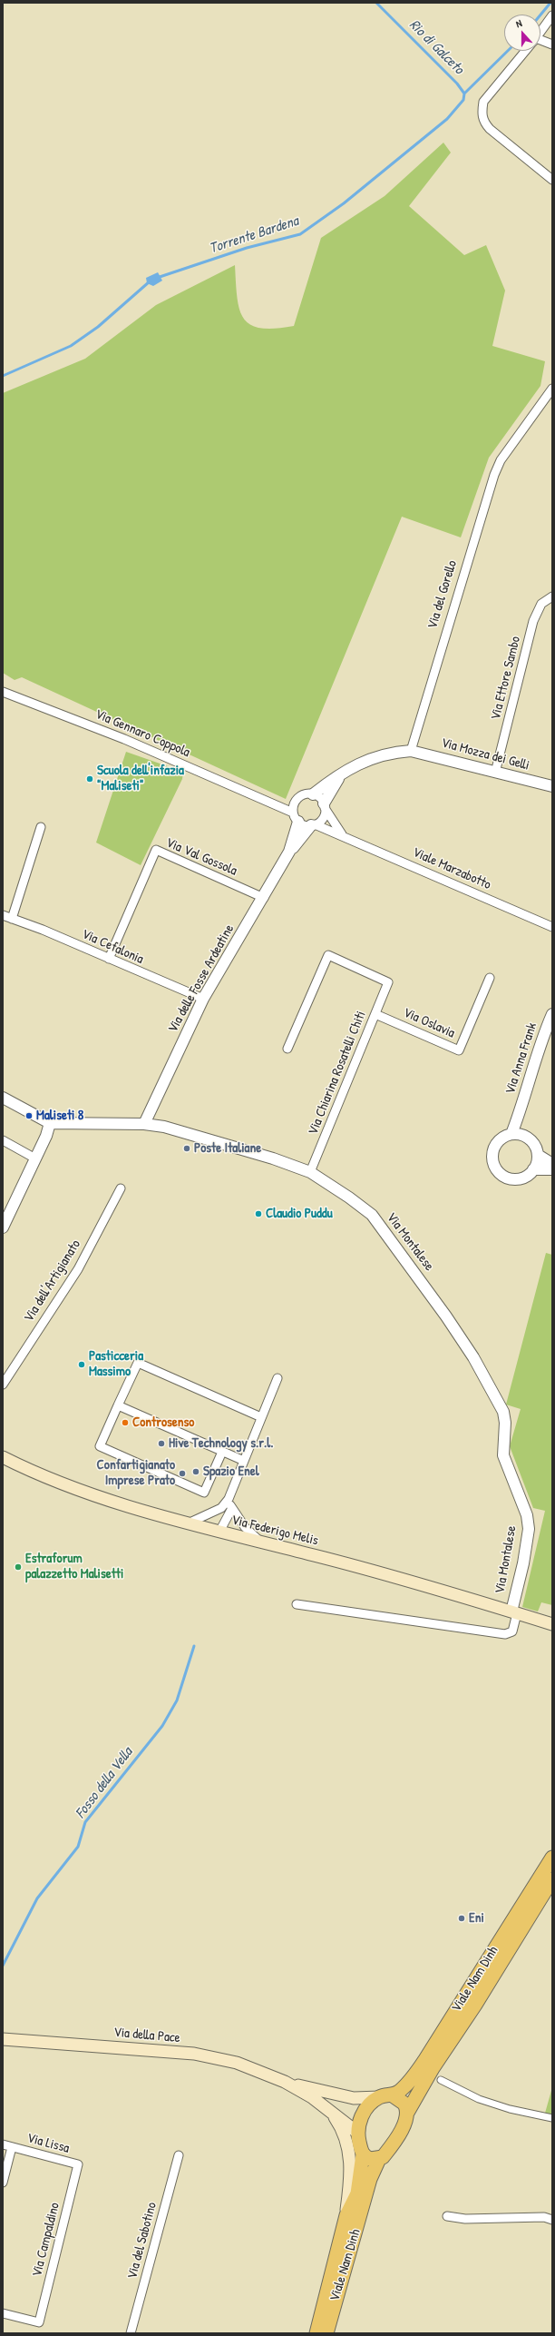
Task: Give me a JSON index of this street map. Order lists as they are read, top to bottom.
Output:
{
  "streets": {
    "main road": ["Via Federigo Melis", "Viale Nam Dinh", "Via della Pace"],
    "street": [
      "Via del Gorello",
      "Via Ettore Sambo",
      "Via Gennaro Coppola",
      "Via Mozza dei Gelli",
      "Via Val Gossola",
      "Viale Marzabotto",
      "Via Cefalonia",
      "Via delle Fosse Ardeatine",
      "Via Oslavia",
      "Via Anna Frank",
      "Via Chiarina Rosatelli Chiti",
      "Via Montalese",
      "Via dell'Artigianato",
      "Via Lissa",
      "Via Campaldino",
      "Via del Sabotino"
    ]
  },
  "crossings": [
    ["Via del Gorello", "Via Mozza dei Gelli"],
    ["Via Ettore Sambo", "Via Mozza dei Gelli"],
    ["Via Gennaro Coppola", "Viale Marzabotto"],
    ["Via Gennaro Coppola", "Via delle Fosse Ardeatine"],
    ["Via Val Gossola", "Via Cefalonia"],
    ["Via Val Gossola", "Via delle Fosse Ardeatine"],
    ["Viale Marzabotto", "Via delle Fosse Ardeatine"],
    ["Via Cefalonia", "Via delle Fosse Ardeatine"],
    ["Via delle Fosse Ardeatine", "Via Montalese"],
    ["Via Oslavia", "Via Chiarina Rosatelli Chiti"],
    ["Via Chiarina Rosatelli Chiti", "Via Montalese"],
    ["Via Montalese", "Via Federigo Melis"],
    ["Via Lissa", "Via Campaldino"]
  ],
  "water": ["Rio di Galceto", "Torrente Bardena", "Fosso della Vella"],
  "places": [
    "Scuola dell'infazia \"Maliseti\"",
    "Maliseti 8",
    "Poste Italiane",
    "Claudio Puddu",
    "Pasticceria Massimo",
    "Controsenso",
    "Hive Technology s.r.l.",
    "Spazio Enel",
    "Confartigianato Imprese Prato",
    "Estraforum palazzetto Malisetti",
    "Eni"
  ],
  "north": "top"
}
